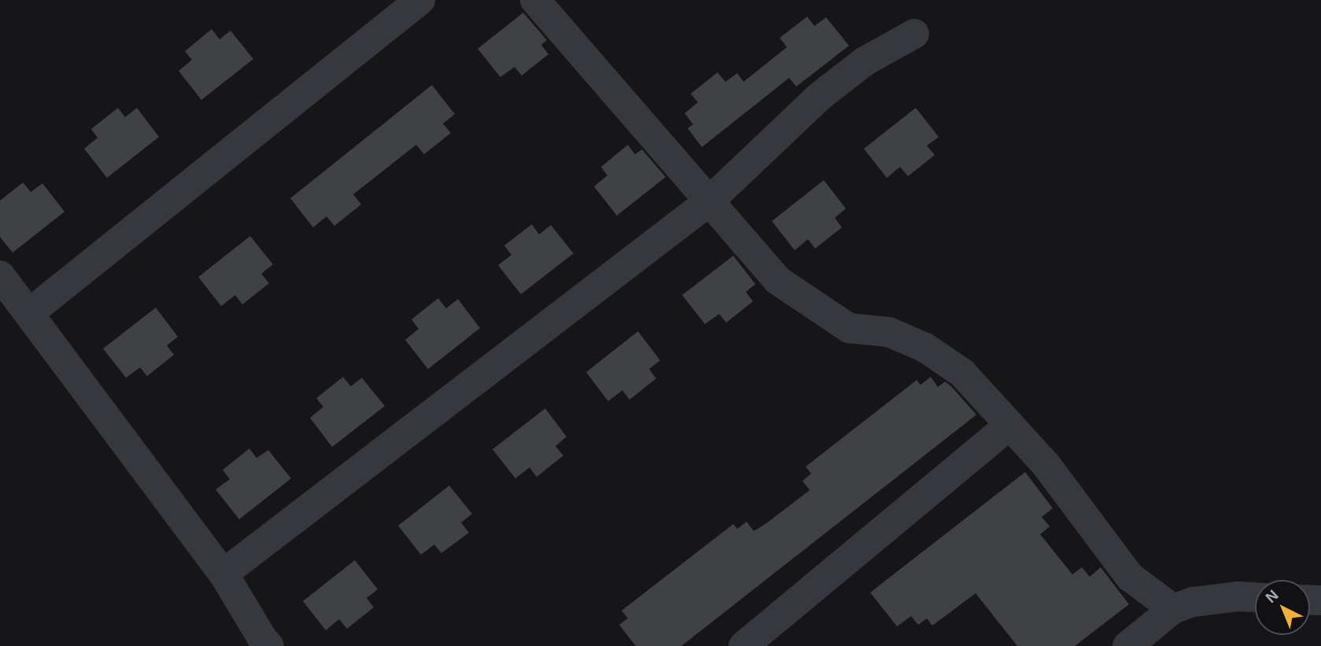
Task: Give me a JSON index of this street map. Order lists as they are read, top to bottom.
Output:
{
  "north": "top left"
}
